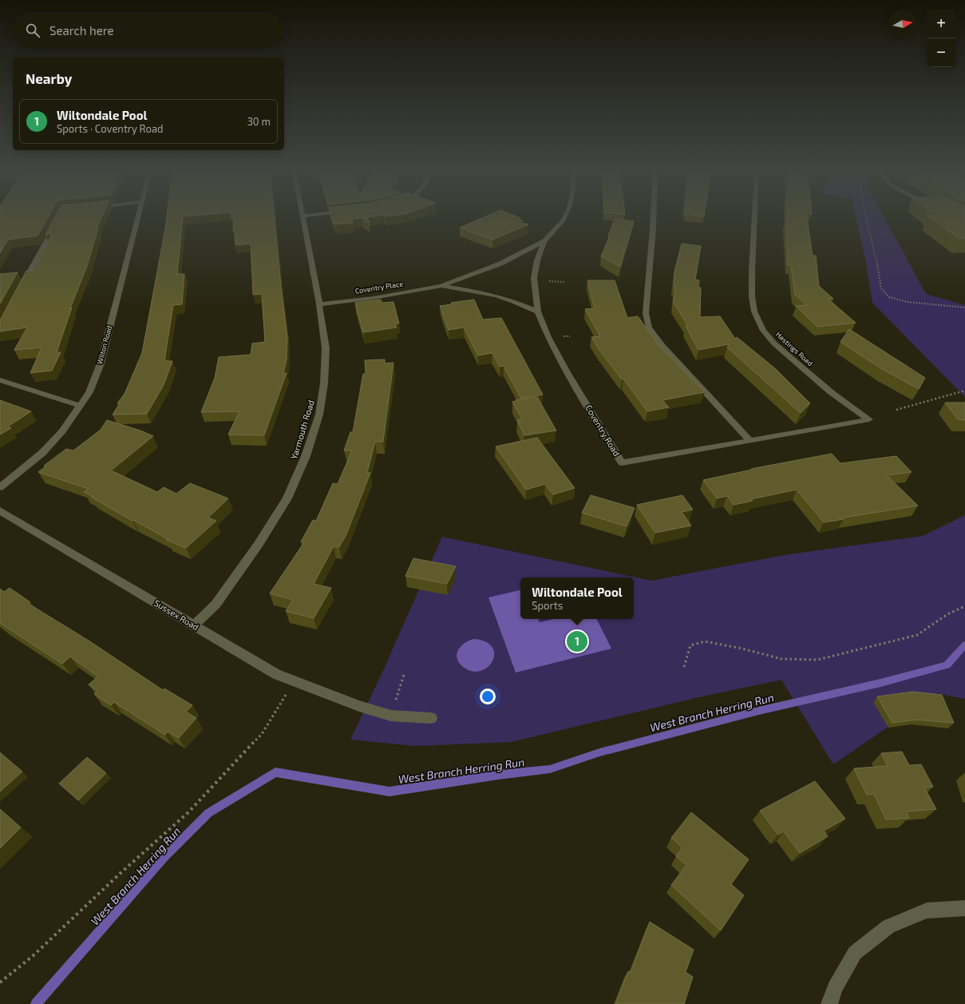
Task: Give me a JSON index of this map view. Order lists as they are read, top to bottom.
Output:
{
  "streets": {
    "street": [
      "Coventry Place",
      "Wilton Road",
      "Hastings Road",
      "Yarmouth Road",
      "Coventry Road",
      "Sussex Road"
    ]
  },
  "crossings": [
    ["Coventry Place", "Yarmouth Road"],
    ["Coventry Place", "Coventry Road"],
    ["Hastings Road", "Coventry Road"],
    ["Yarmouth Road", "Sussex Road"]
  ],
  "water": ["West Branch Herring Run"],
  "north": "right",
  "page": {
    "map_buttons": ["+", "−"],
    "search": "Search here",
    "heading": "Nearby",
    "list": [
      {
        "mark": "1",
        "name": "Wiltondale Pool",
        "note": "Sports · Coventry Road",
        "value": "30 m"
      }
    ],
    "popup": ["Wiltondale Pool", "Sports"],
    "pins": "1"
  }
}
